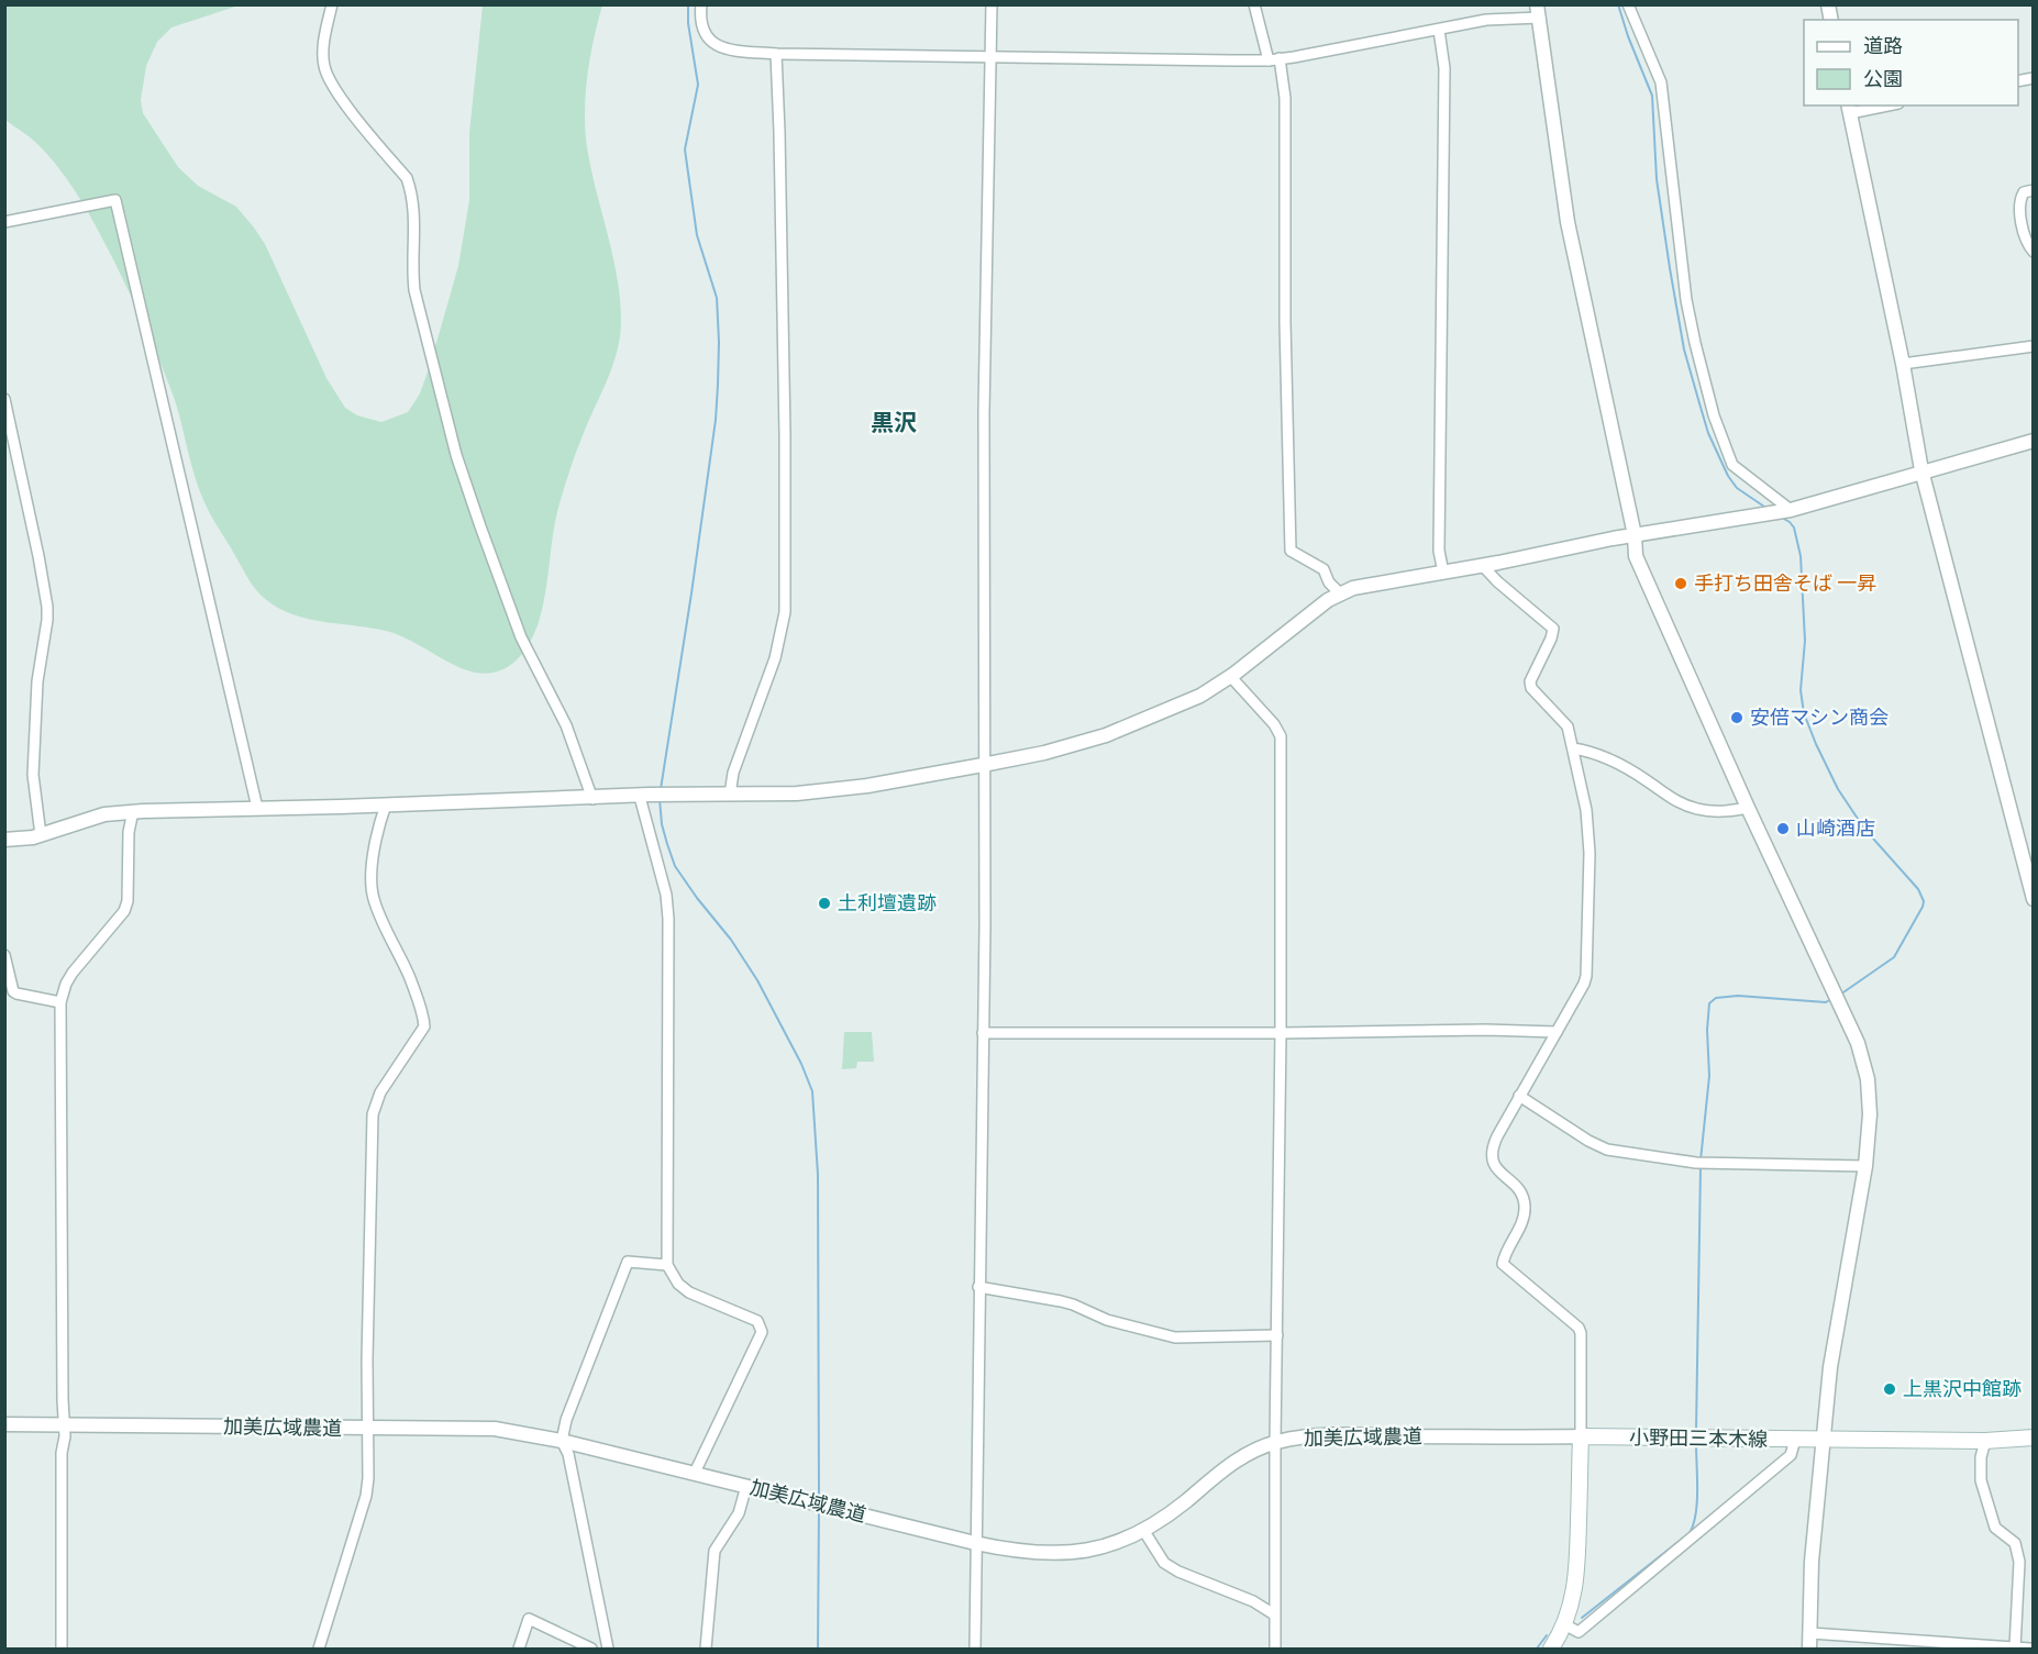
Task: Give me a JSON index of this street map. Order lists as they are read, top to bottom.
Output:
{
  "streets": {
    "main road": ["小野田三本木線"],
    "street": ["加美広域農道"]
  },
  "crossings": [
    ["加美広域農道", "小野田三本木線"]
  ],
  "districts": ["黒沢"],
  "places": [
    "手打ち田舎そば 一昇",
    "安倍マシン商会",
    "山崎酒店",
    "土利壇遺跡",
    "上黒沢中館跡"
  ],
  "legend": ["道路", "公園"]
}
